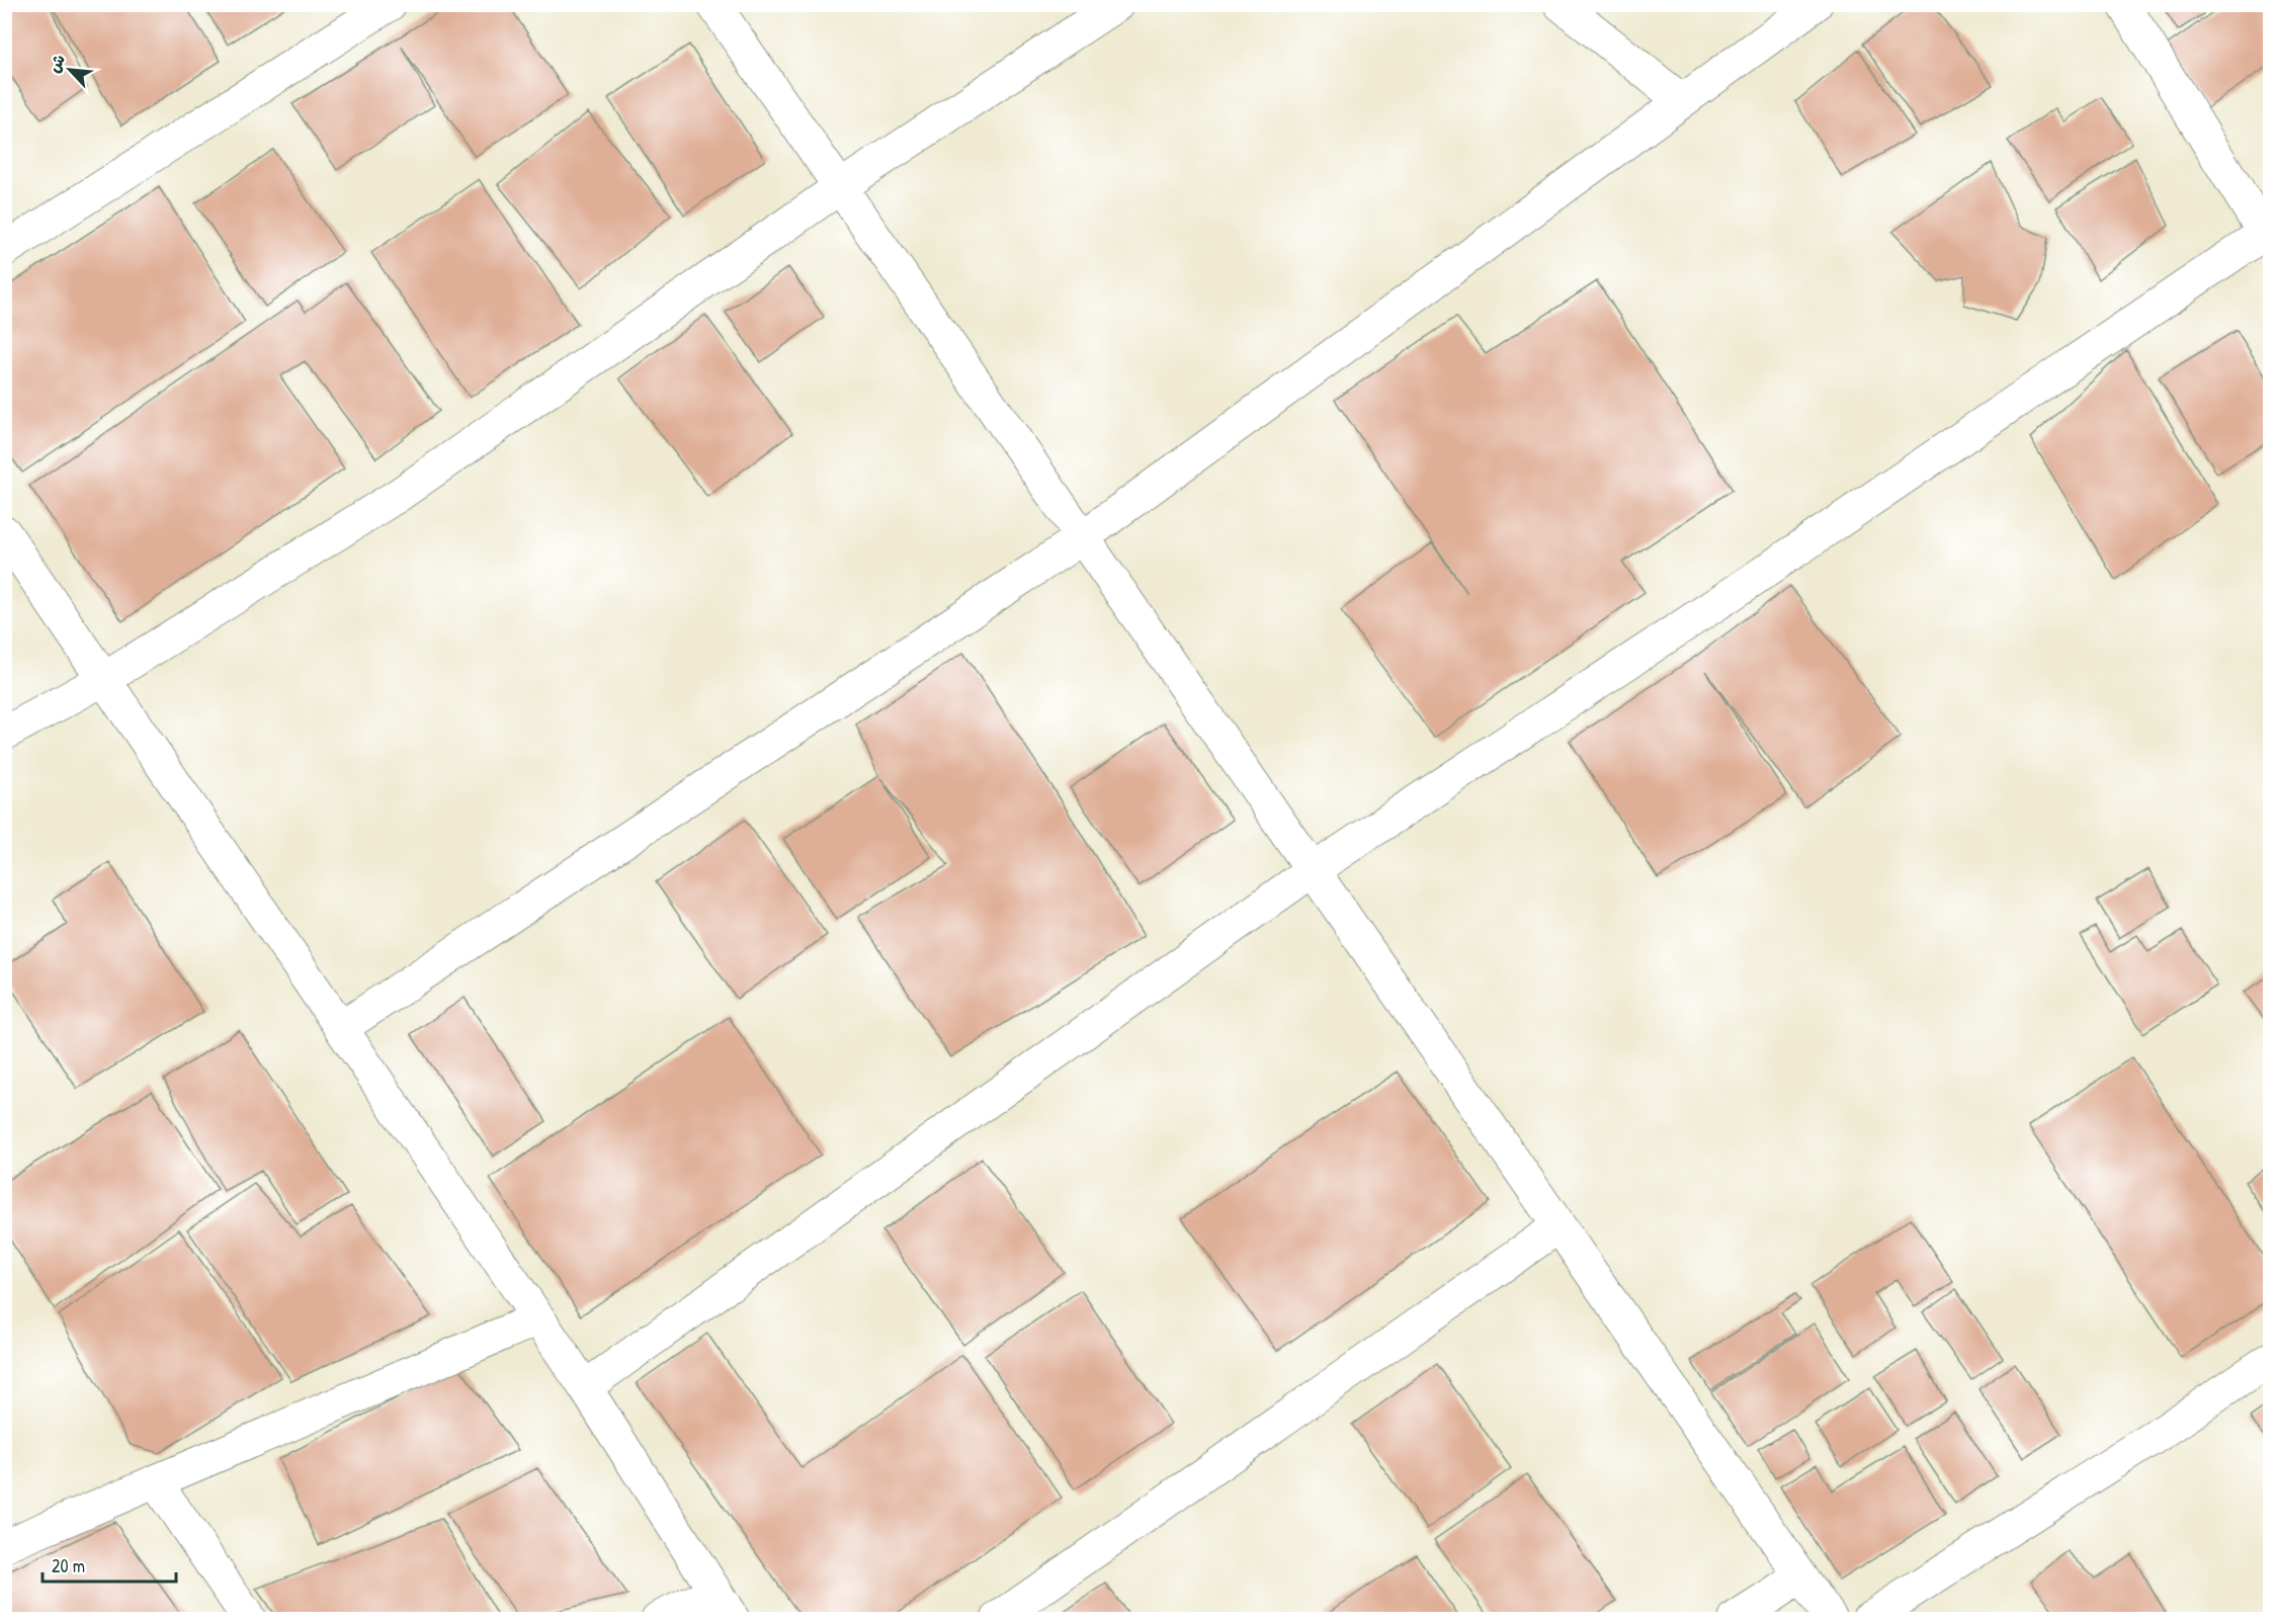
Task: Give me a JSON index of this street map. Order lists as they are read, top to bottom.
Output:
{
  "scale_bar": "20 m",
  "north": "top left"
}
